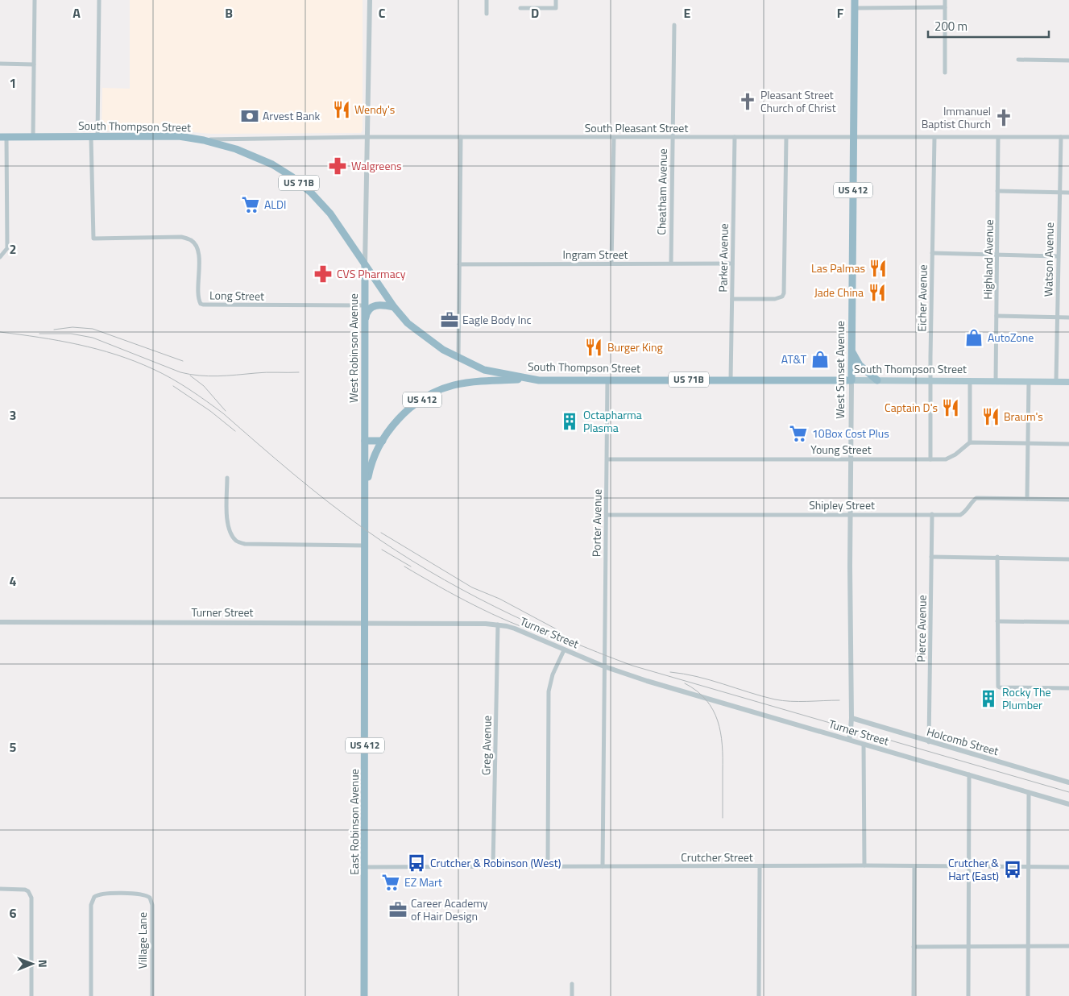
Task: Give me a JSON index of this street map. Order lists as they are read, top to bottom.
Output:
{
  "streets": {
    "highway": [
      "South Thompson Street",
      "US 71B",
      "US 412",
      "West Robinson Avenue",
      "West Sunset Avenue",
      "East Robinson Avenue"
    ],
    "street": [
      "South Pleasant Street",
      "Cheatham Avenue",
      "Ingram Street",
      "Parker Avenue",
      "Highland Avenue",
      "Watson Avenue",
      "Long Street",
      "Eicher Avenue",
      "Young Street",
      "Shipley Street",
      "Porter Avenue",
      "Turner Street",
      "Pierce Avenue",
      "Holcomb Street",
      "Greg Avenue",
      "Crutcher Street",
      "Village Lane"
    ]
  },
  "crossings": [
    ["South Thompson Street", "South Pleasant Street"],
    ["South Thompson Street", "US 412"],
    ["South Thompson Street", "Parker Avenue"],
    ["South Thompson Street", "Highland Avenue"],
    ["South Thompson Street", "Watson Avenue"],
    ["South Thompson Street", "Long Street"],
    ["South Thompson Street", "Eicher Avenue"],
    ["South Thompson Street", "West Robinson Avenue"],
    ["South Thompson Street", "West Sunset Avenue"],
    ["South Thompson Street", "Porter Avenue"],
    ["South Pleasant Street", "Cheatham Avenue"],
    ["South Pleasant Street", "Parker Avenue"],
    ["South Pleasant Street", "Highland Avenue"],
    ["South Pleasant Street", "Watson Avenue"],
    ["South Pleasant Street", "Eicher Avenue"],
    ["South Pleasant Street", "West Robinson Avenue"],
    ["South Pleasant Street", "West Sunset Avenue"],
    ["US 412", "West Robinson Avenue"],
    ["Cheatham Avenue", "Ingram Street"],
    ["Ingram Street", "Parker Avenue"],
    ["Long Street", "West Robinson Avenue"],
    ["Eicher Avenue", "Young Street"],
    ["West Robinson Avenue", "Turner Street"],
    ["West Robinson Avenue", "East Robinson Avenue"],
    ["West Sunset Avenue", "Young Street"],
    ["West Sunset Avenue", "Shipley Street"],
    ["West Sunset Avenue", "Turner Street"],
    ["West Sunset Avenue", "Holcomb Street"],
    ["Young Street", "Porter Avenue"],
    ["Shipley Street", "Porter Avenue"],
    ["Shipley Street", "Pierce Avenue"],
    ["Porter Avenue", "Turner Street"],
    ["Porter Avenue", "Crutcher Street"],
    ["Turner Street", "Greg Avenue"],
    ["Turner Street", "East Robinson Avenue"],
    ["Pierce Avenue", "Holcomb Street"],
    ["Greg Avenue", "Crutcher Street"],
    ["East Robinson Avenue", "Crutcher Street"]
  ],
  "places": {
    "church": ["Pleasant Street Church of Christ", "Immanuel Baptist Church"],
    "restaurant": [
      "Wendy's",
      "Las Palmas",
      "Jade China",
      "Burger King",
      "Captain D's",
      "Braum's"
    ],
    "bank": ["Arvest Bank"],
    "pharmacy": ["Walgreens", "CVS Pharmacy"],
    "supermarket": ["ALDI", "10Box Cost Plus", "EZ Mart"],
    "office": ["Eagle Body Inc", "Career Academy of Hair Design"],
    "shop": ["AutoZone", "AT&T"],
    "building": ["Octapharma Plasma", "Rocky The Plumber"],
    "bus stop": ["Crutcher & Robinson (West)", "Crutcher & Hart (East)"]
  },
  "scale_bar": "200 m",
  "north": "right",
  "grid": {
    "columns": [
      "A",
      "B",
      "C",
      "D",
      "E",
      "F"
    ],
    "rows": [
      "1",
      "2",
      "3",
      "4",
      "5",
      "6"
    ]
  }
}
